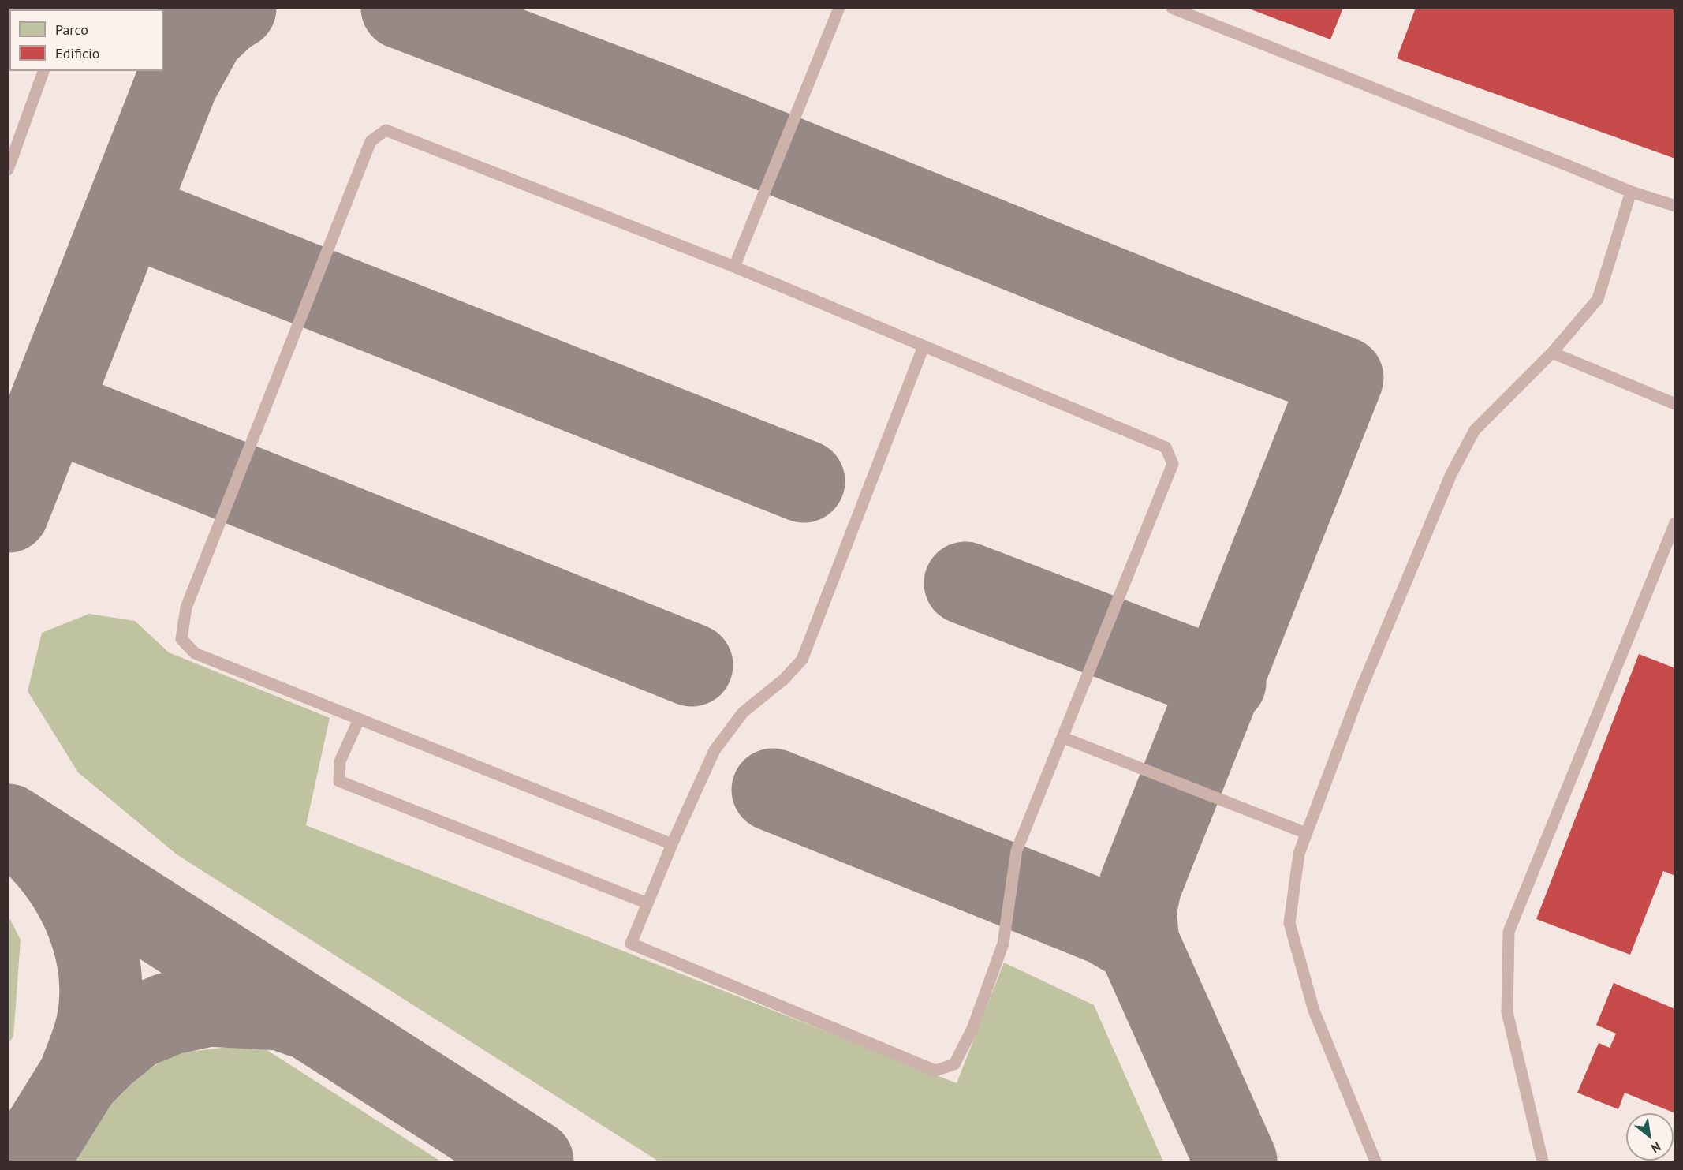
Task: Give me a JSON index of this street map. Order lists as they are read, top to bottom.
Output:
{
  "legend": ["Parco", "Edificio"],
  "north": "bottom right"
}
